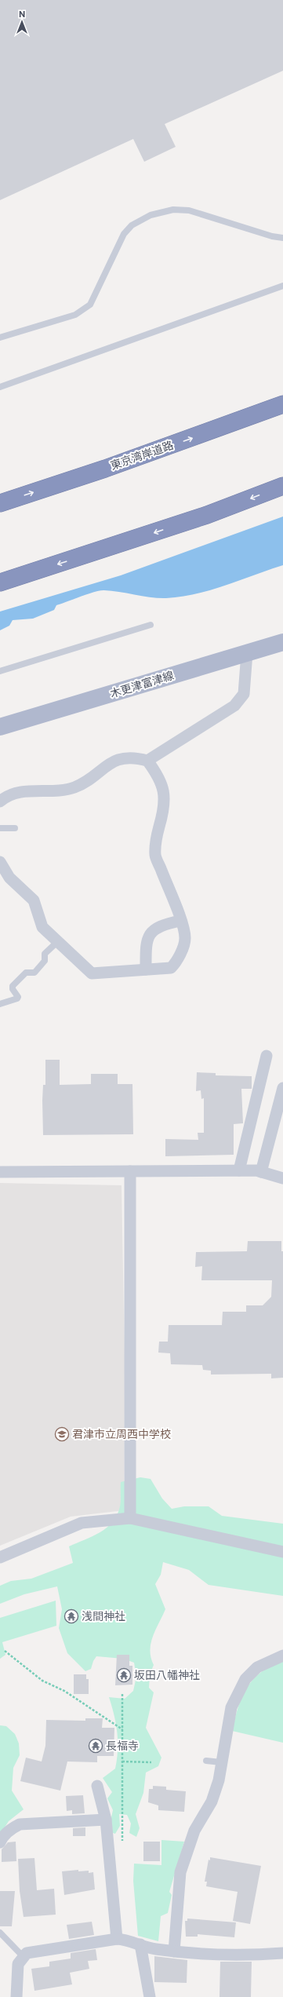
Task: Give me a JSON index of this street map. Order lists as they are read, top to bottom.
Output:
{
  "streets": {
    "highway": ["東京湾岸道路"],
    "main road": ["木更津富津線"]
  },
  "places": {
    "school or university": ["君津市立周西中学校"],
    "temple": ["浅間神社", "坂田八幡神社", "長福寺"]
  },
  "north": "top"
}
